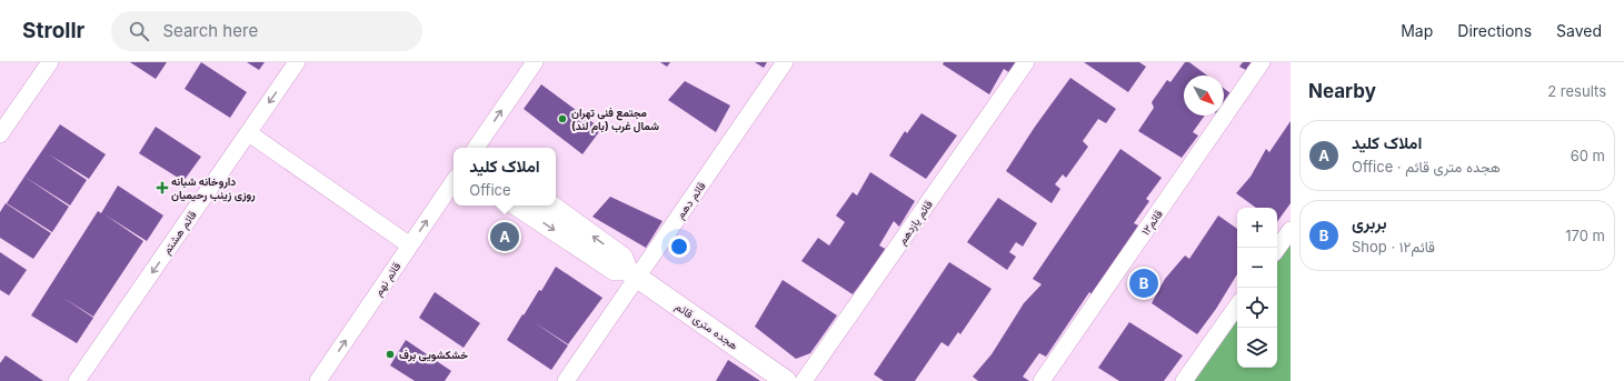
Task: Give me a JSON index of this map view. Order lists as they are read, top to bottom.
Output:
{
  "streets": {
    "street": [
      "قائم دهم",
      "قائم یازدهم",
      "قائم۱۲",
      "قائم هشتم",
      "قائم نهم",
      "هجده متری قائم"
    ]
  },
  "crossings": [
    ["قائم دهم", "هجده متری قائم"]
  ],
  "one_way": ["قائم هشتم", "قائم نهم"],
  "places": {
    "other": ["مجتمع فنی تهران شمال غرب (بام لند)", "خشکشویی برف"],
    "health": ["داروخانه شبانه روزی زینب رحیمیان"]
  },
  "north": "bottom right",
  "page": {
    "header": "Strollr",
    "search": "Search here",
    "nav": ["Map", "Directions", "Saved"],
    "heading": ["Nearby", "2 results"],
    "list": [
      {
        "mark": "A",
        "name": "املاک کلید",
        "note": "Office · هجده متری قائم",
        "value": "60 m"
      },
      {
        "mark": "B",
        "name": "بربری",
        "note": "Shop · قائم۱۲",
        "value": "170 m"
      }
    ],
    "popup": ["املاک کلید", "Office"],
    "map_buttons": ["+", "−"],
    "pins": ["A", "B"]
  }
}
